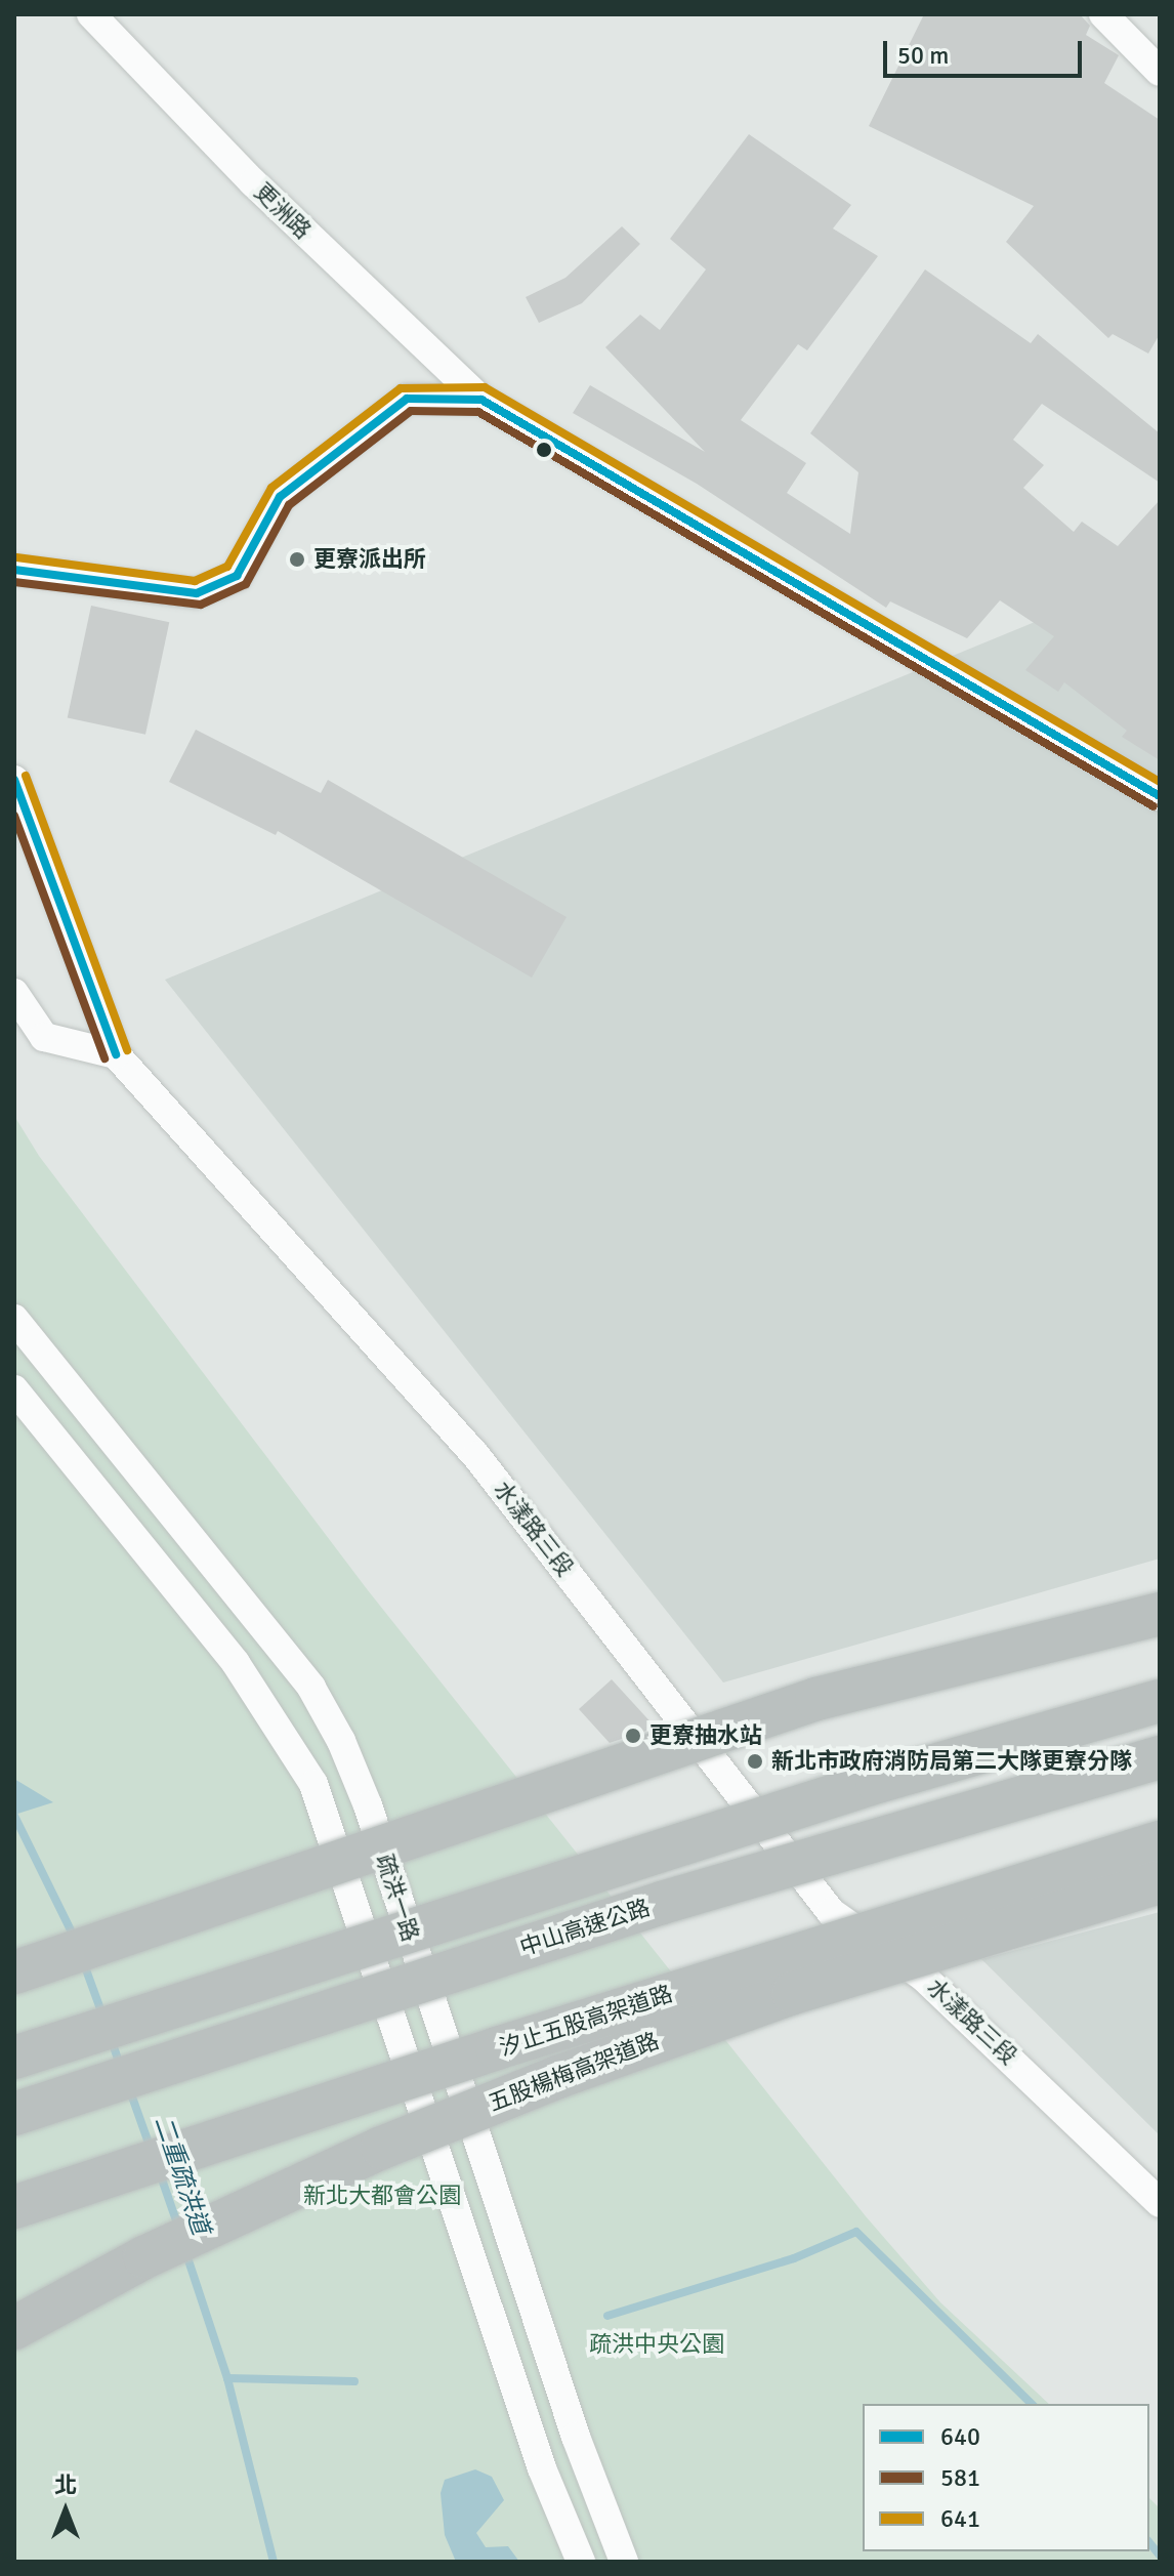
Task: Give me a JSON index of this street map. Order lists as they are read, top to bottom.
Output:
{
  "streets": {
    "highway": ["中山高速公路", "汐止五股高架道路", "五股楊梅高架道路"],
    "street": ["更洲路", "水漾路三段", "疏洪一路"]
  },
  "water": ["二重疏洪道"],
  "parks": ["新北大都會公園", "疏洪中央公園"],
  "places": ["更寮派出所", "更寮抽水站", "新北市政府消防局第二大隊更寮分隊"],
  "lines": ["transit line 641", "transit line 640", "transit line 581"],
  "legend": ["640", "581", "641"],
  "scale_bar": "50 m",
  "north": "top"
}
